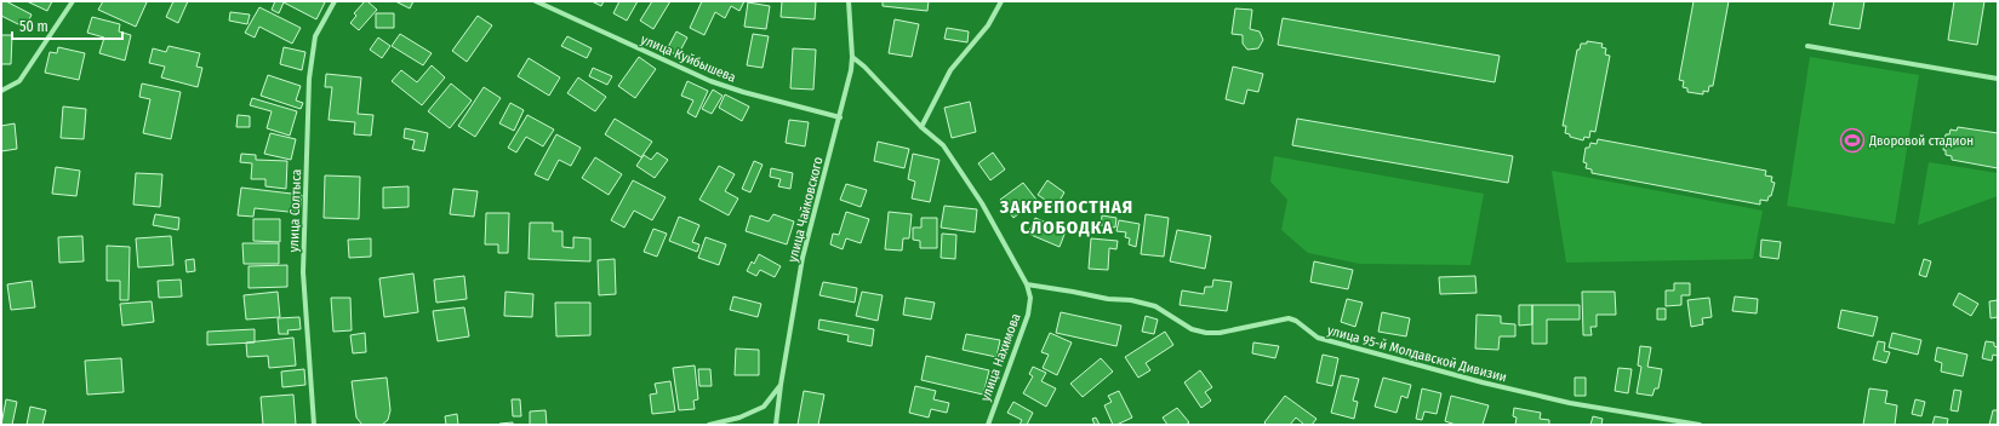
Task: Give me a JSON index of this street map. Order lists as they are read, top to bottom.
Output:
{
  "streets": {
    "street": [
      "улица Куйбышева",
      "улица Чайковского",
      "улица Солтыса",
      "улица 95-й Молдавской Дивизии",
      "улица Нахимова"
    ]
  },
  "crossings": [
    ["улица Куйбышева", "улица Чайковского"],
    ["улица Чайковского", "улица Нахимова"],
    ["улица 95-й Молдавской Дивизии", "улица Нахимова"]
  ],
  "districts": ["ЗАКРЕПОСТНАЯ СЛОБОДКА"],
  "places": {
    "sports": ["Дворовой стадион"]
  },
  "scale_bar": "50 m"
}
